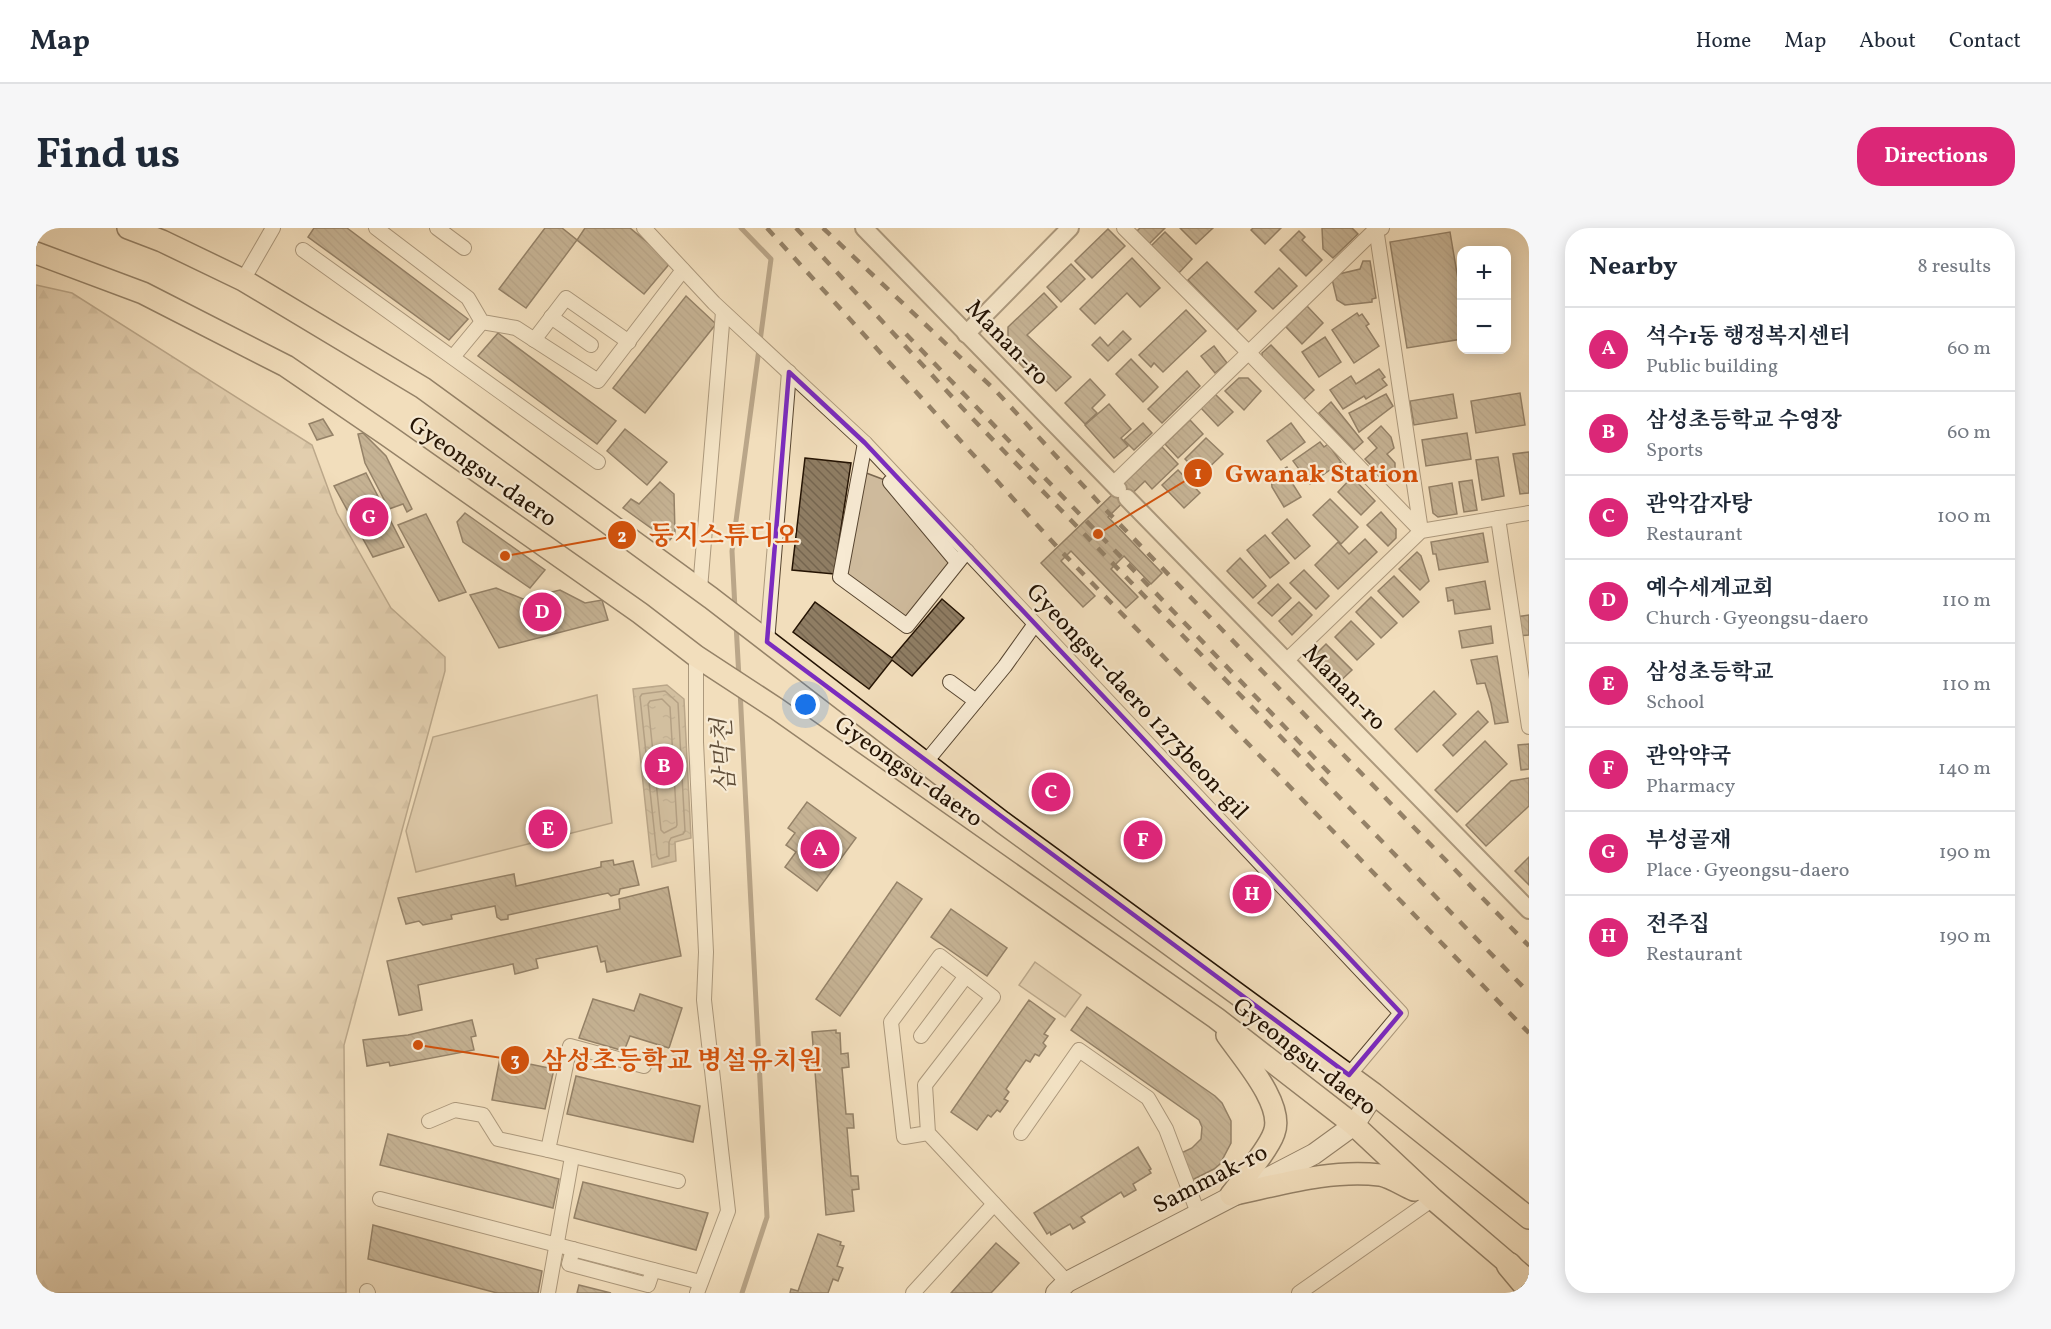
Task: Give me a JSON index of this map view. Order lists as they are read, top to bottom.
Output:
{
  "streets": {
    "main road": ["Gyeongsu-daero", "Sammak-ro"],
    "street": ["Manan-ro", "Gyeongsu-daero 1273beon-gil"]
  },
  "crossings": [
    ["Gyeongsu-daero", "Gyeongsu-daero 1273beon-gil"],
    ["Gyeongsu-daero", "Sammak-ro"]
  ],
  "water": ["삼막천"],
  "places": ["Gwanak Station", "둥지스튜디오", "삼성초등학교 병설유치원"],
  "page": {
    "header": "Map",
    "nav": [
      "Home",
      "Map",
      "About",
      "Contact"
    ],
    "title": "Find us",
    "buttons": "Directions",
    "heading": ["Nearby", "8 results"],
    "map_buttons": ["+", "−"],
    "list": [
      {
        "mark": "A",
        "name": "석수1동 행정복지센터",
        "note": "Public building",
        "value": "60 m"
      },
      {
        "mark": "B",
        "name": "삼성초등학교 수영장",
        "note": "Sports",
        "value": "60 m"
      },
      {
        "mark": "C",
        "name": "관악감자탕",
        "note": "Restaurant",
        "value": "100 m"
      },
      {
        "mark": "D",
        "name": "예수세계교회",
        "note": "Church · Gyeongsu-daero",
        "value": "110 m"
      },
      {
        "mark": "E",
        "name": "삼성초등학교",
        "note": "School",
        "value": "110 m"
      },
      {
        "mark": "F",
        "name": "관악약국",
        "note": "Pharmacy",
        "value": "140 m"
      },
      {
        "mark": "G",
        "name": "부성골재",
        "note": "Place · Gyeongsu-daero",
        "value": "190 m"
      },
      {
        "mark": "H",
        "name": "전주집",
        "note": "Restaurant",
        "value": "190 m"
      }
    ],
    "pins": [
      "G",
      "D",
      "B",
      "C",
      "E",
      "F",
      "A",
      "H"
    ]
  }
}
